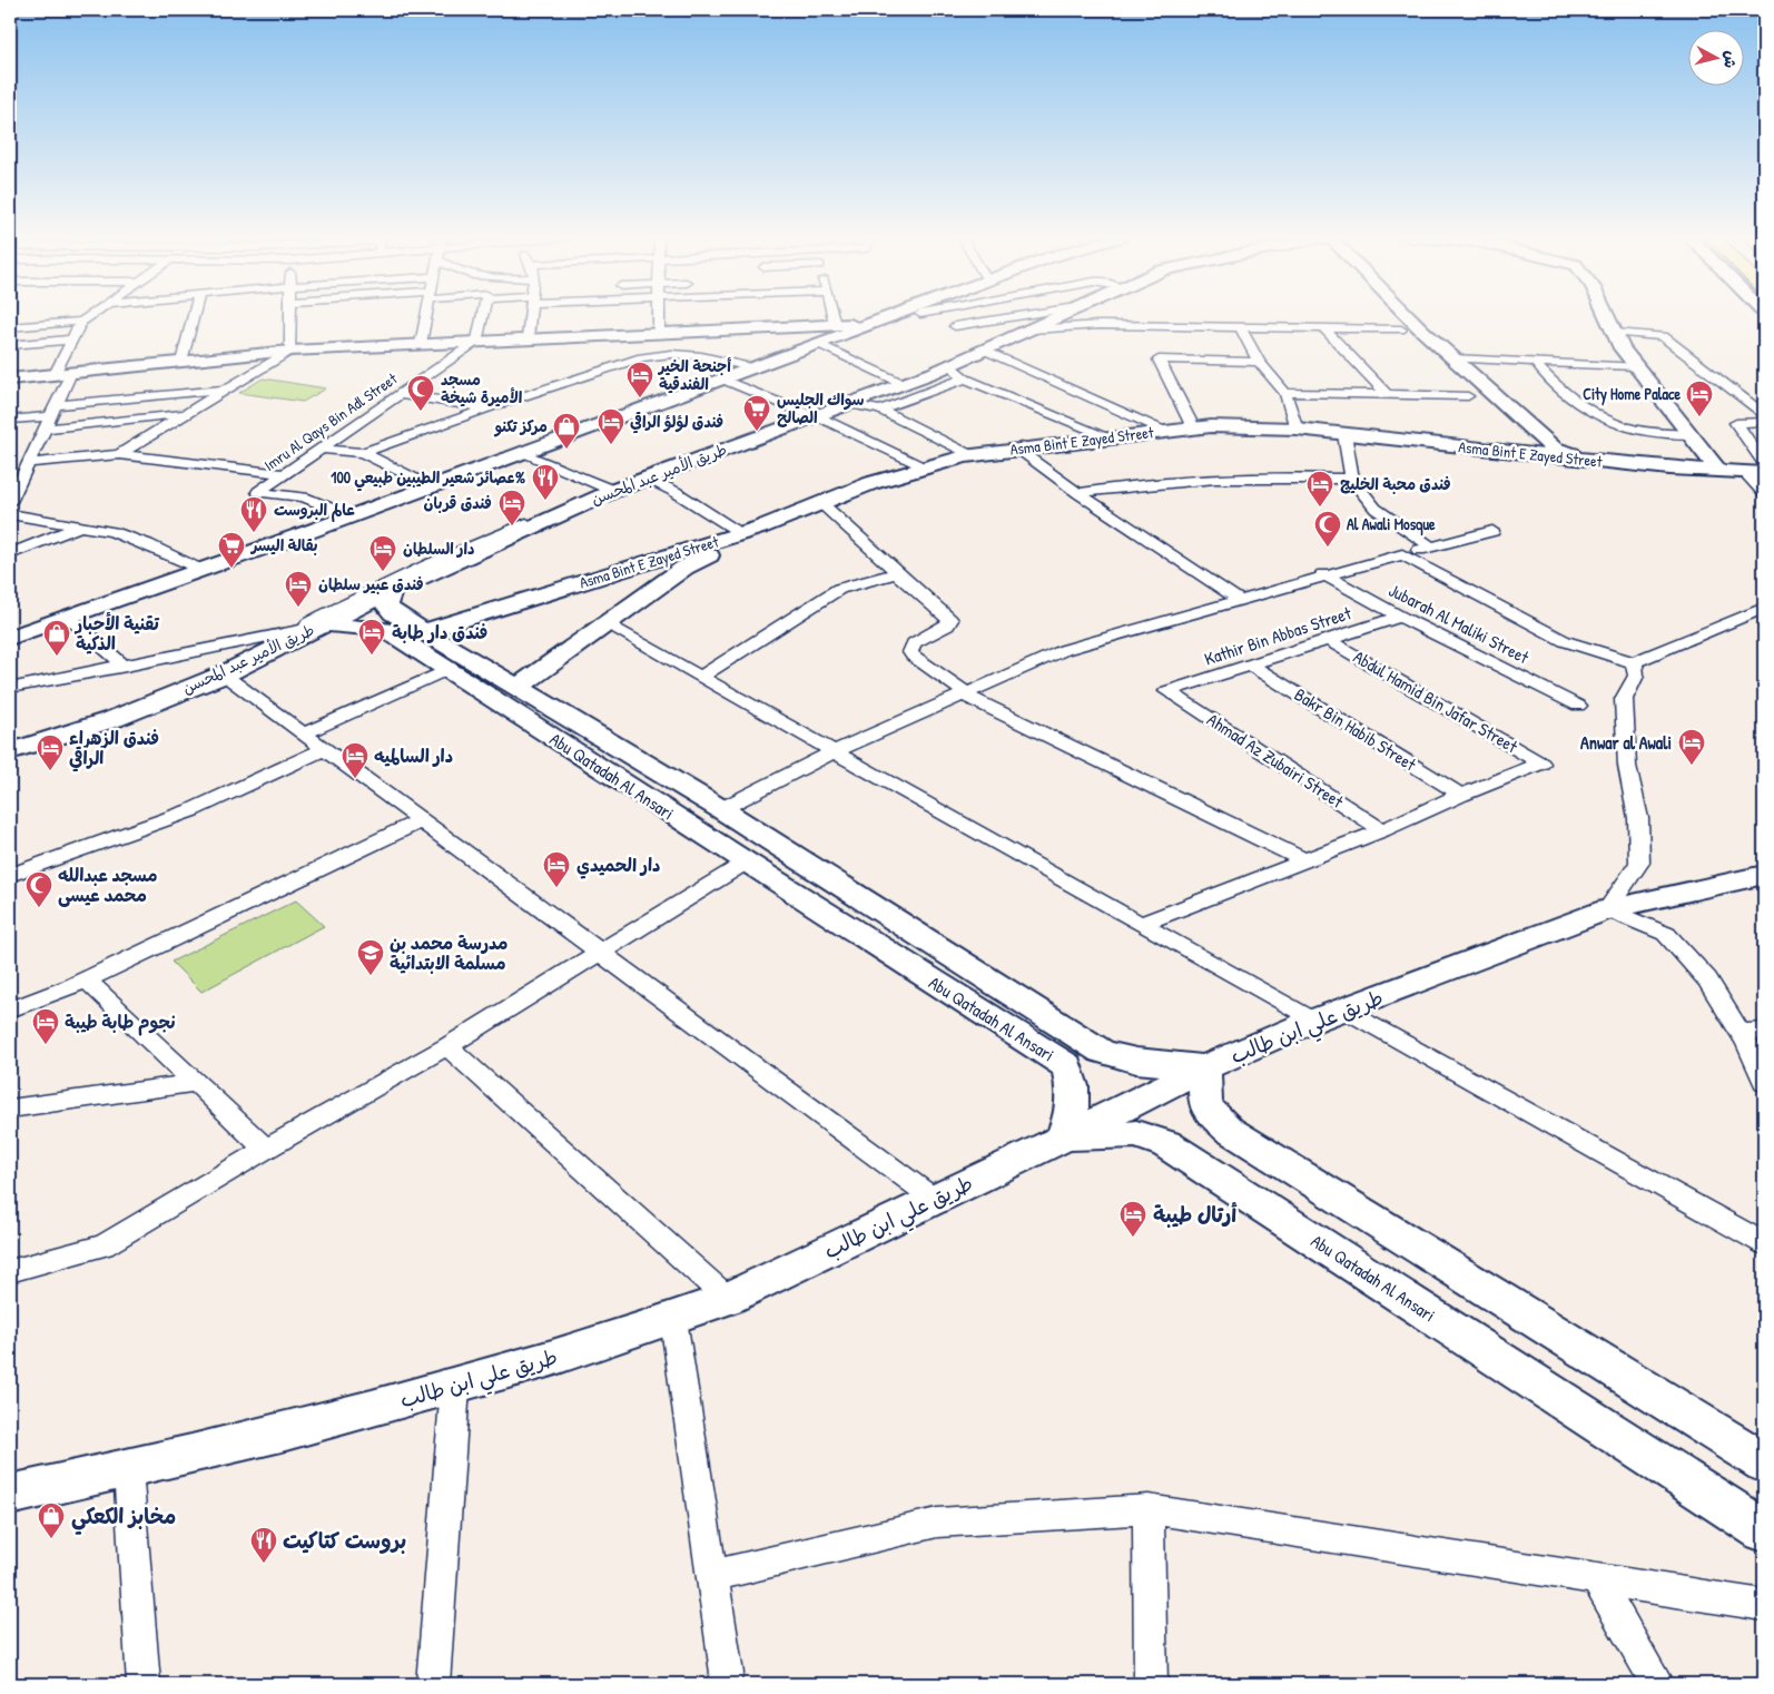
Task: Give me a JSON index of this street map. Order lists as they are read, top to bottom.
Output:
{
  "streets": {
    "main road": [
      "Asma Bint E Zayed Street",
      "طريق الأمير عبد المحسن",
      "Abu Qatadah Al Ansari",
      "طريق علي ابن طالب"
    ],
    "street": [
      "Imru Al Qays Bin Adl Street",
      "Jubarah Al Maliki Street",
      "Kathir Bin Abbas Street",
      "Abdul Hamid Bin Jafar Street",
      "Bakr Bin Habib Street",
      "Ahmad Az Zubairi Street"
    ]
  },
  "crossings": [
    ["Asma Bint E Zayed Street", "Abu Qatadah Al Ansari"],
    ["طريق الأمير عبد المحسن", "Abu Qatadah Al Ansari"],
    ["Jubarah Al Maliki Street", "Kathir Bin Abbas Street"],
    ["Kathir Bin Abbas Street", "Abdul Hamid Bin Jafar Street"],
    ["Kathir Bin Abbas Street", "Bakr Bin Habib Street"],
    ["Kathir Bin Abbas Street", "Ahmad Az Zubairi Street"],
    ["Abdul Hamid Bin Jafar Street", "Bakr Bin Habib Street"],
    ["Abu Qatadah Al Ansari", "طريق علي ابن طالب"]
  ],
  "places": {
    "hotel": [
      "أجنحة الخير الفندقية",
      "City Home Palace",
      "فندق لؤلؤ الراقي",
      "فندق محبة الخليج",
      "فندق قربان",
      "دار السلطان",
      "فندق عبير سلطان",
      "فندق دار طابة",
      "Anwar al Awali",
      "فندق الزهراء الراقي",
      "دار السالميه",
      "دار الحميدي",
      "نجوم طابة طيبة",
      "أرتال طيبة"
    ],
    "mosque": ["مسجد الأميرة شيخة", "Al Awali Mosque", "مسجد عبدالله محمد عيسى"],
    "supermarket": ["سواك الجليس الصالح", "بقالة اليسر"],
    "shop": ["مركز تكنو", "تقنية الأحبار الذكية", "مخابز الكعكي"],
    "restaurant": ["عصائر شعير الطيبين طبيعي 100%", "عالم البروست", "بروست كتاكيت"],
    "school or university": ["مدرسة محمد بن مسلمة الابتدائية"]
  },
  "north": "right"
}
